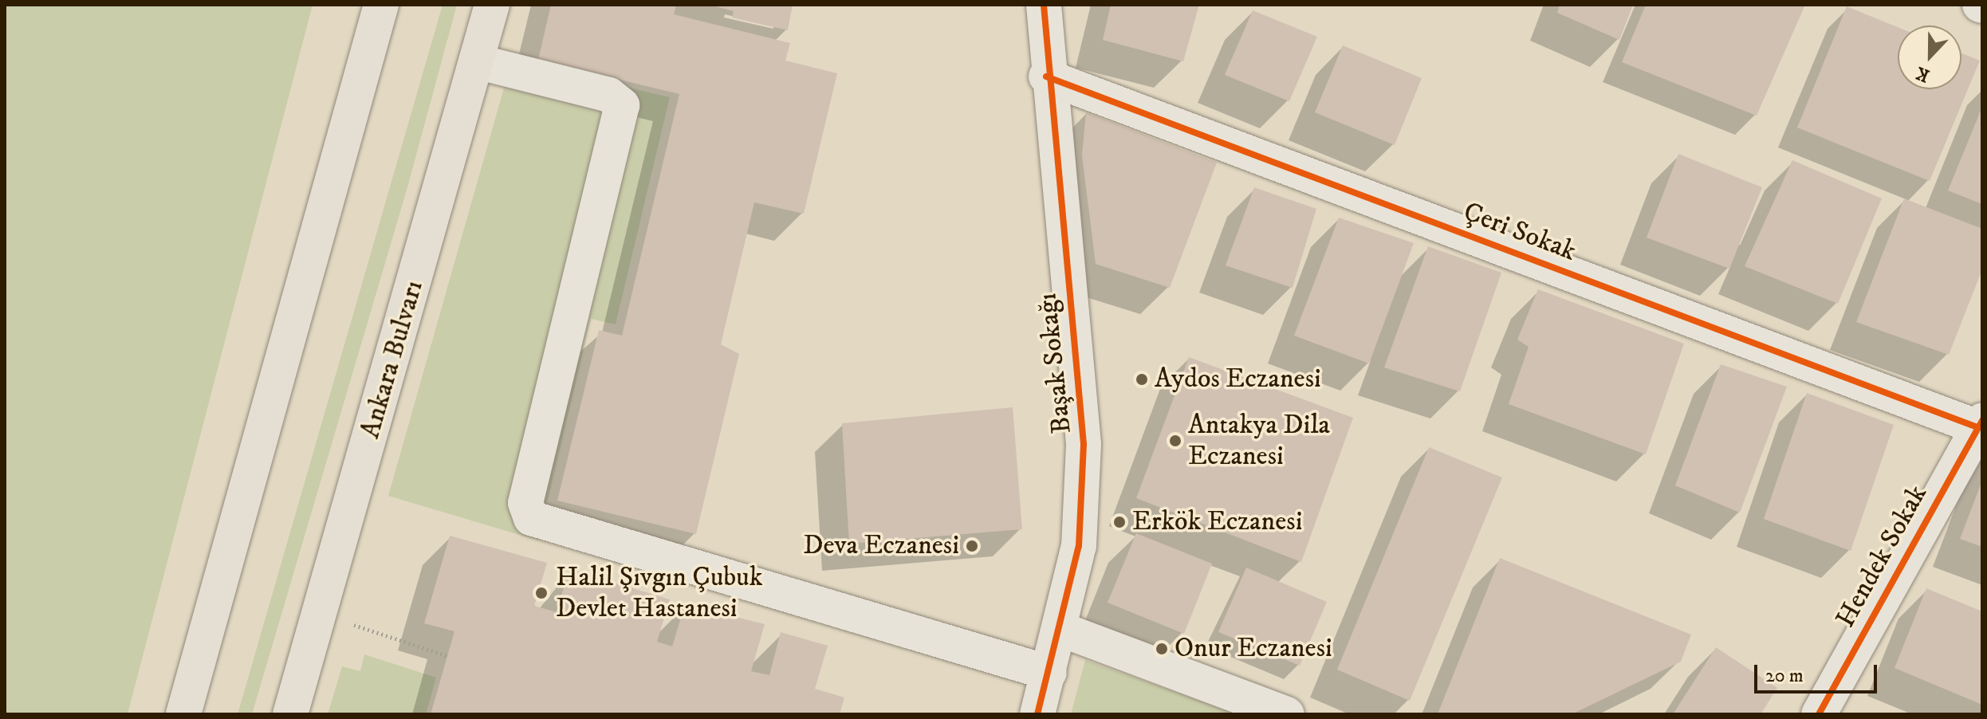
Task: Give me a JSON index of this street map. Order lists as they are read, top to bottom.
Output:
{
  "streets": {
    "main road": ["Ankara Bulvarı"],
    "street": ["Çeri Sokak", "Başak Sokağı", "Hendek Sokak"]
  },
  "crossings": [
    ["Çeri Sokak", "Başak Sokağı"],
    ["Çeri Sokak", "Hendek Sokak"]
  ],
  "places": [
    "Aydos Eczanesi",
    "Antakya Dila Eczanesi",
    "Erkök Eczanesi",
    "Deva Eczanesi",
    "Halil Şıvgın Çubuk Devlet Hastanesi",
    "Onur Eczanesi"
  ],
  "scale_bar": "20 m",
  "north": "bottom"
}
